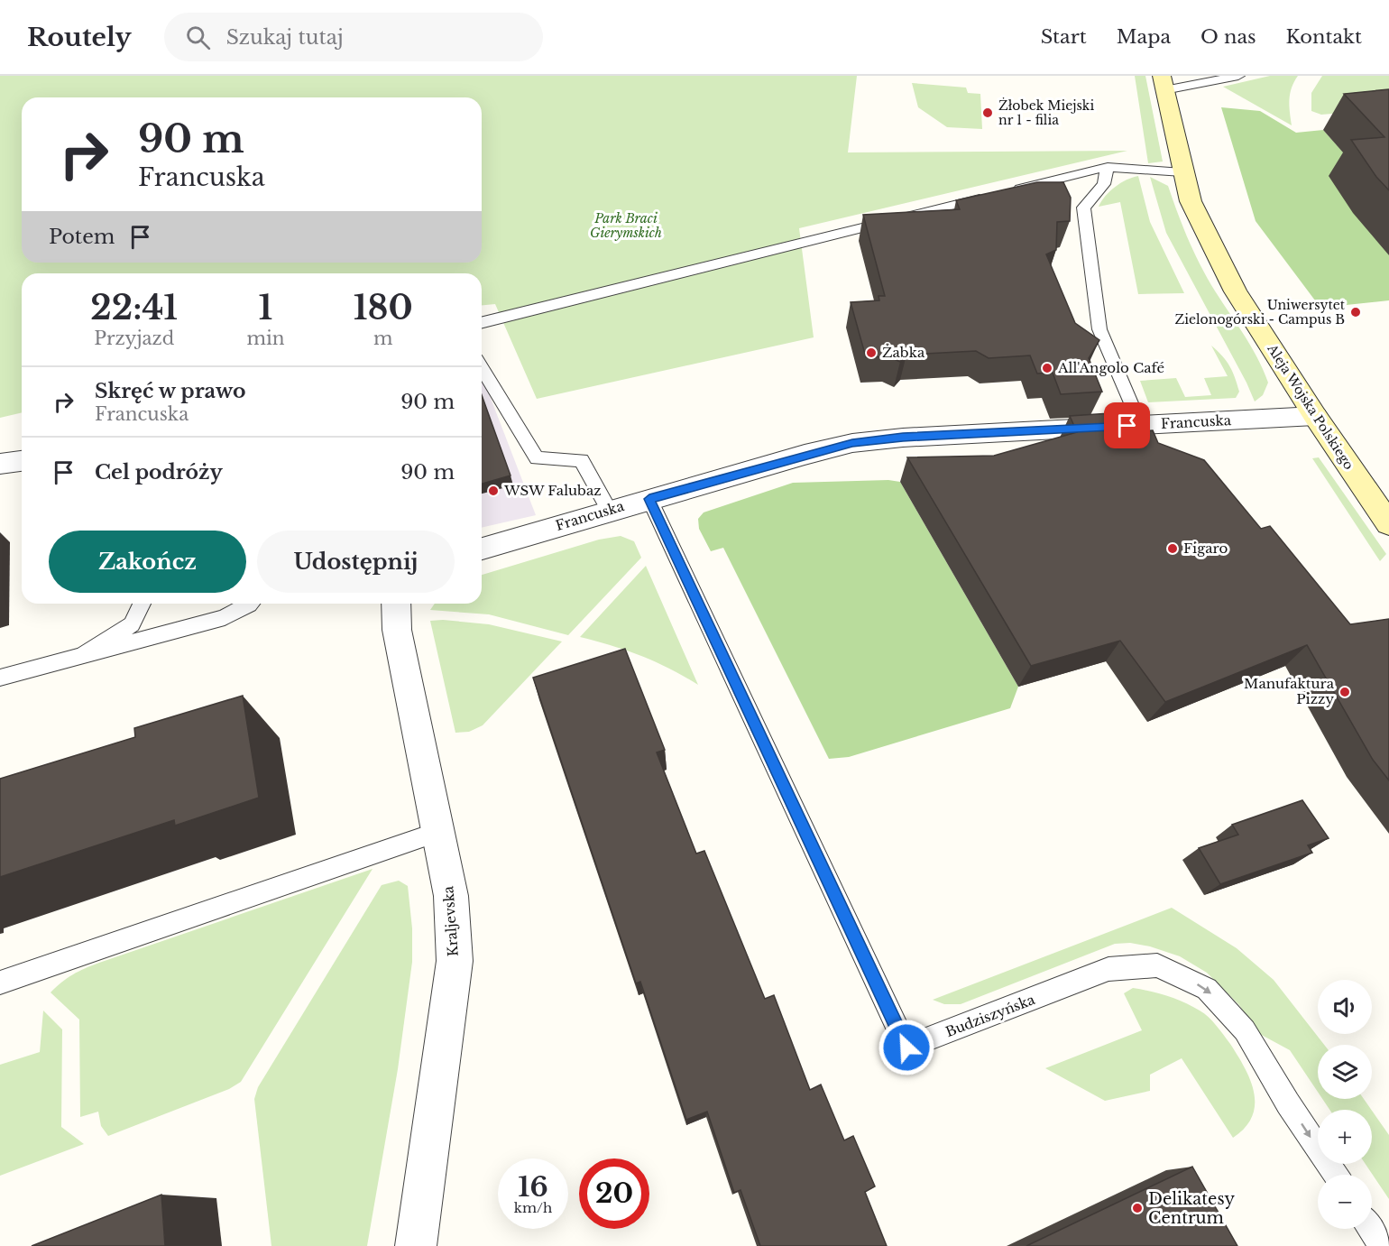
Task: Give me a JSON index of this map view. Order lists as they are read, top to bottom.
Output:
{
  "streets": {
    "main road": ["Aleja Wojska Polskiego"],
    "street": ["Francuska", "Kraljevska"],
    "lane": ["Budziszyńska"]
  },
  "crossings": [
    ["Aleja Wojska Polskiego", "Francuska"],
    ["Francuska", "Budziszyńska"]
  ],
  "one_way": ["Budziszyńska"],
  "parks": ["Park Braci Gierymskich"],
  "places": [
    "Żłobek Miejski nr 1 - filia",
    "Uniwersytet Zielonogórski - Campus B",
    "Żabka",
    "All'Angolo Café",
    "WSW Falubaz",
    "Figaro",
    "Manufaktura Pizzy",
    "Delikatesy Centrum"
  ],
  "page": {
    "header": "Routely",
    "search": "Szukaj tutaj",
    "nav": [
      "Start",
      "Mapa",
      "O nas",
      "Kontakt"
    ],
    "turn": ["90 m", "Francuska"],
    "then": "Potem",
    "eta": [
      "22:41",
      "Przyjazd",
      "1",
      "min",
      "180",
      "m"
    ],
    "list": [
      {
        "name": "Skręć w prawo",
        "note": "Francuska",
        "value": "90 m"
      },
      {
        "name": "Cel podróży",
        "value": "90 m"
      }
    ],
    "buttons": ["Zakończ", "Udostępnij"],
    "map_buttons": ["+", "−"],
    "speed": "16 km/h",
    "limit": "20"
  }
}
